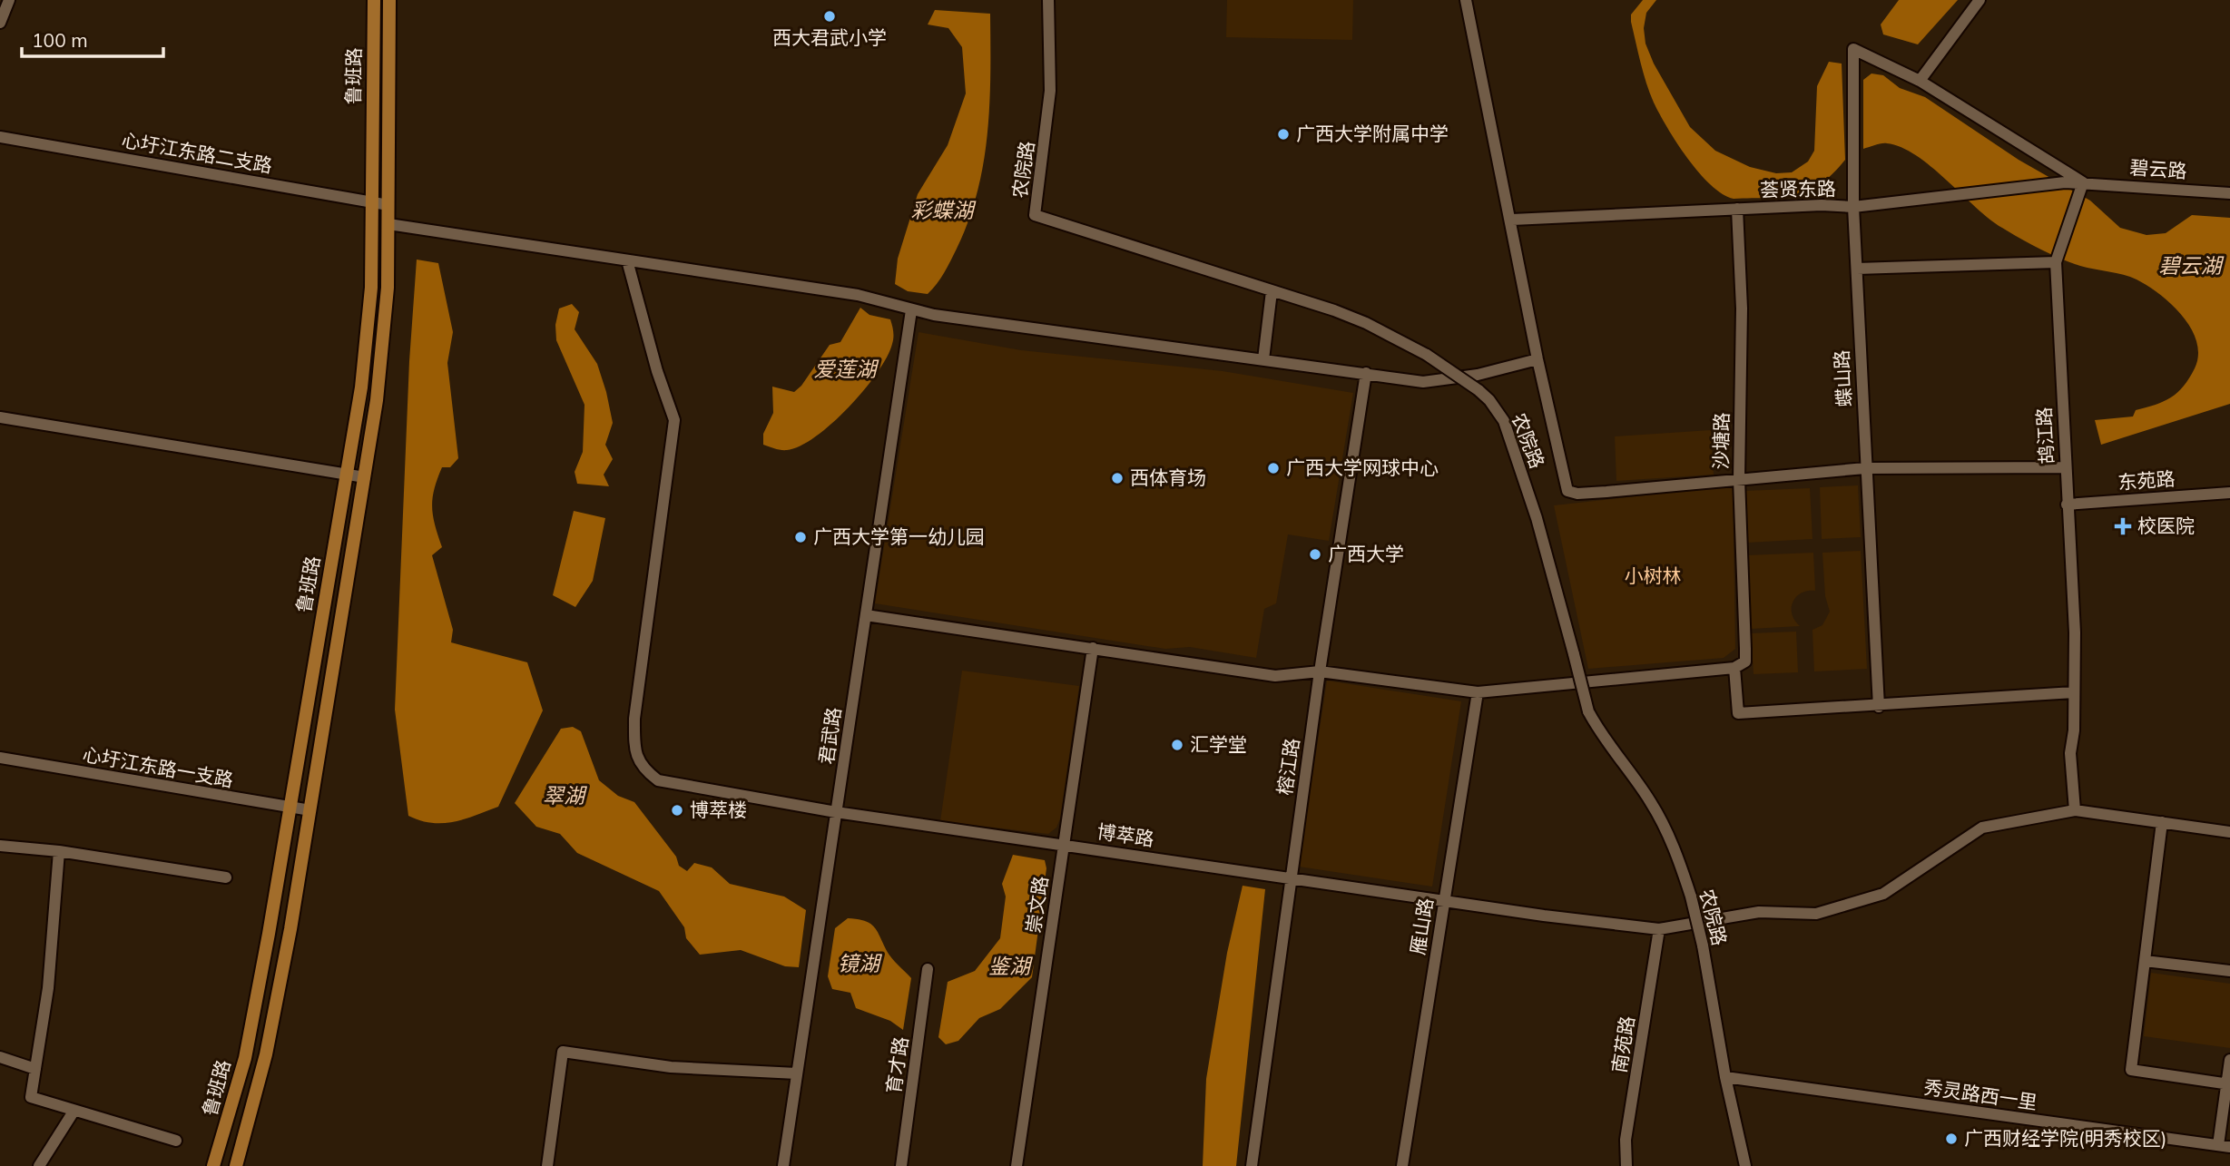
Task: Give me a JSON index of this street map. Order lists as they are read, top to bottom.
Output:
{
  "streets": {
    "main road": ["鲁班路"],
    "street": [
      "心圩江东路二支路",
      "农院路",
      "碧云路",
      "荟贤东路",
      "蝶山路",
      "鸪江路",
      "沙塘路",
      "东苑路",
      "君武路",
      "榕江路",
      "心圩江东路一支路",
      "博萃路",
      "崇文路",
      "雁山路",
      "南苑路",
      "育才路",
      "秀灵路西一里"
    ]
  },
  "crossings": [
    ["鲁班路", "心圩江东路二支路"],
    ["鲁班路", "心圩江东路一支路"],
    ["农院路", "秀灵路西一里"],
    ["碧云路", "荟贤东路"],
    ["碧云路", "鸪江路"],
    ["荟贤东路", "蝶山路"],
    ["荟贤东路", "鸪江路"],
    ["荟贤东路", "沙塘路"],
    ["鸪江路", "东苑路"],
    ["鸪江路", "博萃路"],
    ["君武路", "博萃路"],
    ["榕江路", "博萃路"],
    ["博萃路", "崇文路"],
    ["博萃路", "雁山路"],
    ["博萃路", "南苑路"]
  ],
  "water": [
    "彩蝶湖",
    "碧云湖",
    "爱莲湖",
    "翠湖",
    "镜湖",
    "鉴湖"
  ],
  "parks": ["小树林"],
  "places": {
    "other": [
      "西大君武小学",
      "广西大学附属中学",
      "广西大学网球中心",
      "西体育场",
      "广西大学第一幼儿园",
      "广西大学",
      "汇学堂",
      "博萃楼",
      "广西财经学院(明秀校区)"
    ],
    "health": ["校医院"]
  },
  "scale_bar": "100 m"
}
